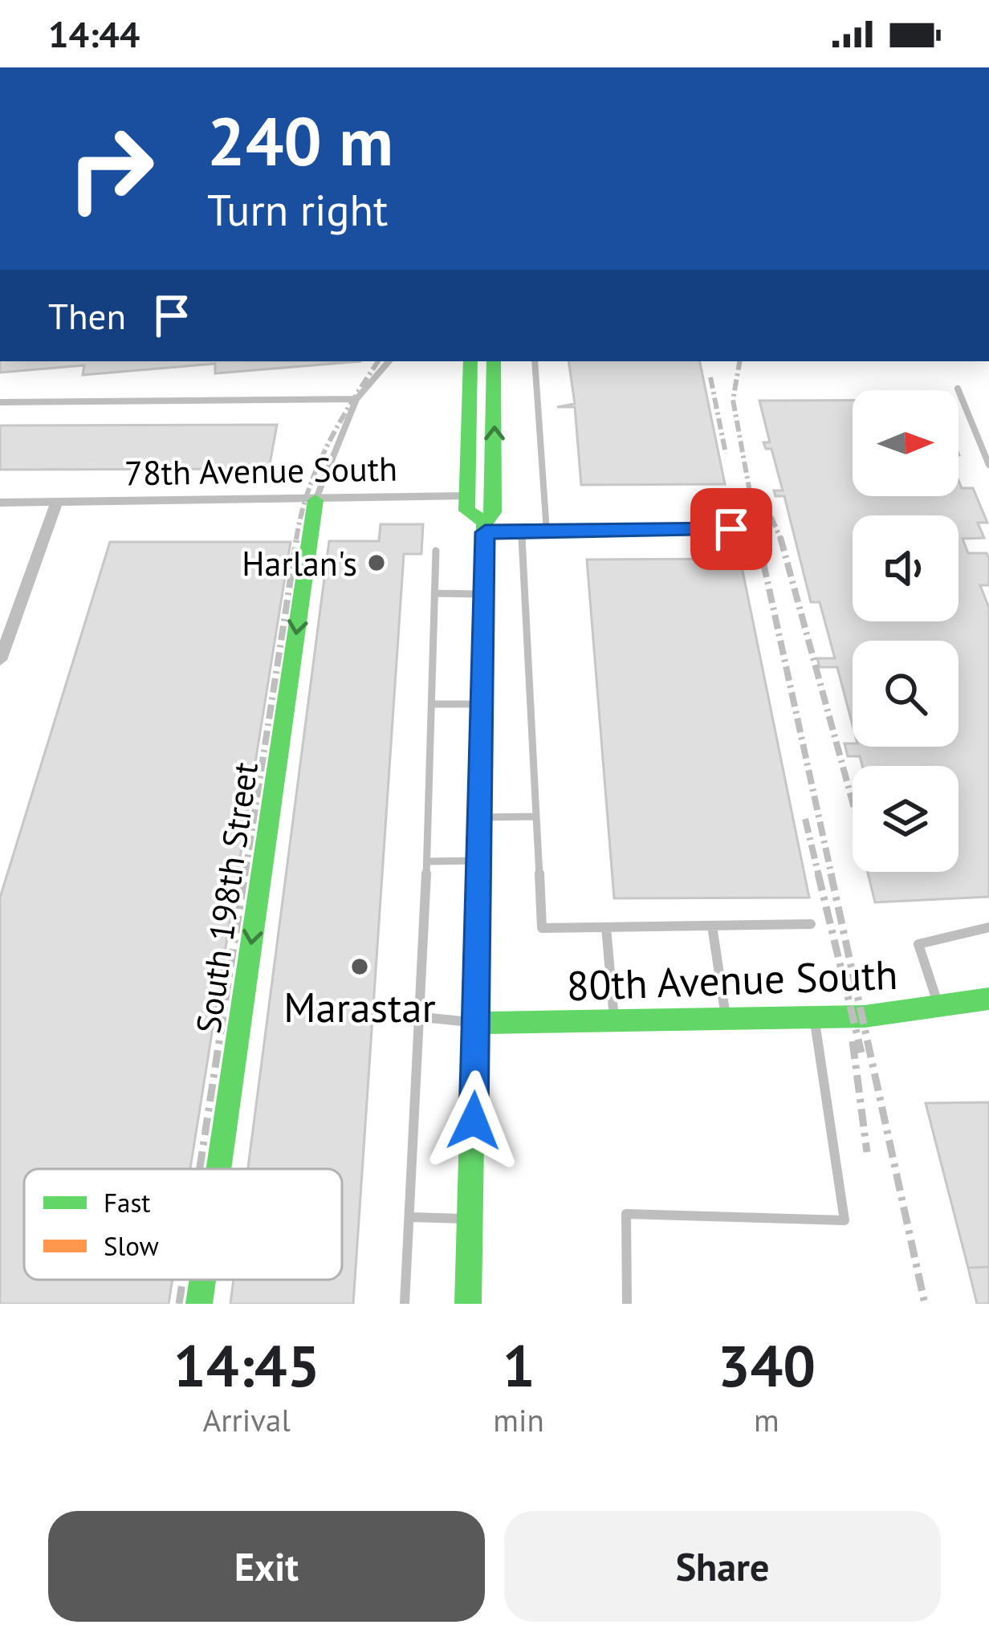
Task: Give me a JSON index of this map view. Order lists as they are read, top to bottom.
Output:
{
  "streets": {
    "main road": ["South 198th Street", "80th Avenue South"],
    "street": ["78th Avenue South"]
  },
  "crossings": [
    ["78th Avenue South", "South 198th Street"]
  ],
  "one_way": ["South 198th Street"],
  "places": ["Harlan's", "Marastar"],
  "legend": ["Fast", "Slow"],
  "north": "right",
  "page": {
    "status": "14:44",
    "turn": ["240 m", "Turn right"],
    "then": "Then",
    "eta": [
      "14:45",
      "Arrival",
      "1",
      "min",
      "340",
      "m"
    ],
    "buttons": ["Exit", "Share"]
  }
}
